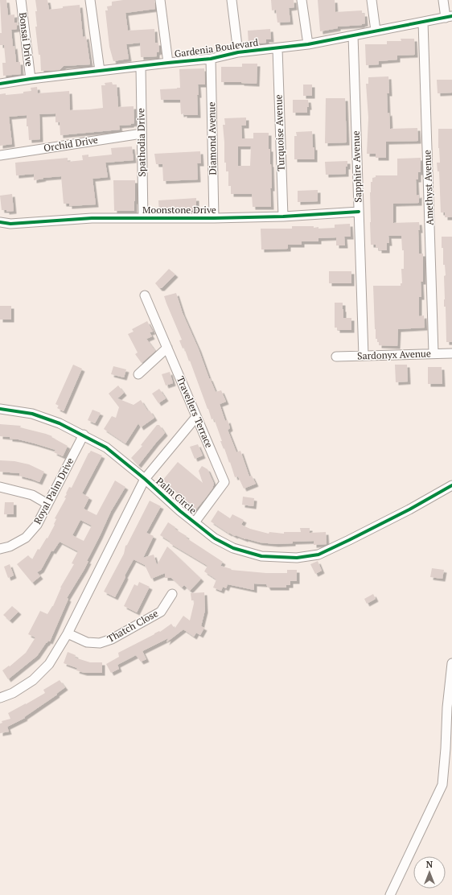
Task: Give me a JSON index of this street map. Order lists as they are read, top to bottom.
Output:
{
  "streets": {
    "street": [
      "Bonsai Drive",
      "Gardenia Boulevard",
      "Turquoise Avenue",
      "Diamond Avenue",
      "Spathodia Drive",
      "Orchid Drive",
      "Sapphire Avenue",
      "Amethyst Avenue",
      "Moonstone Drive",
      "Sardonyx Avenue",
      "Travellers Terrace",
      "Royal Palm Drive",
      "Palm Circle",
      "Thatch Close"
    ]
  },
  "crossings": [
    ["Bonsai Drive", "Gardenia Boulevard"],
    ["Gardenia Boulevard", "Turquoise Avenue"],
    ["Gardenia Boulevard", "Diamond Avenue"],
    ["Gardenia Boulevard", "Spathodia Drive"],
    ["Gardenia Boulevard", "Sapphire Avenue"],
    ["Gardenia Boulevard", "Amethyst Avenue"],
    ["Turquoise Avenue", "Moonstone Drive"],
    ["Diamond Avenue", "Moonstone Drive"],
    ["Spathodia Drive", "Orchid Drive"],
    ["Spathodia Drive", "Moonstone Drive"],
    ["Sapphire Avenue", "Moonstone Drive"],
    ["Sapphire Avenue", "Sardonyx Avenue"],
    ["Amethyst Avenue", "Sardonyx Avenue"],
    ["Travellers Terrace", "Palm Circle"],
    ["Royal Palm Drive", "Palm Circle"],
    ["Palm Circle", "Thatch Close"]
  ],
  "north": "top"
}
